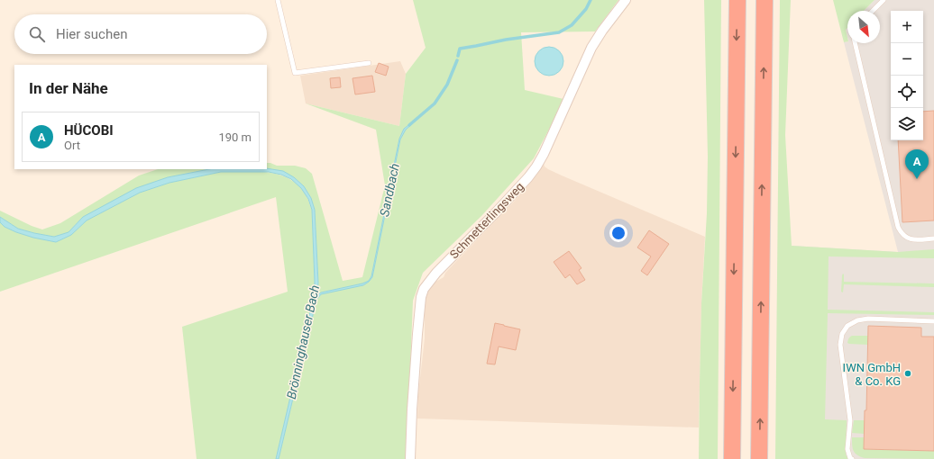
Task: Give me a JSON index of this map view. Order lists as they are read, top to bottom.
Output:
{
  "streets": {
    "street": ["Schmetterlingsweg"]
  },
  "water": ["Sandbach", "Brönninghauser Bach"],
  "places": ["IWN GmbH & Co. KG"],
  "north": "bottom right",
  "page": {
    "map_buttons": ["+", "−"],
    "search": "Hier suchen",
    "heading": "In der Nähe",
    "list": [
      {
        "mark": "A",
        "name": "HÜCOBI",
        "note": "Ort",
        "value": "190 m"
      }
    ],
    "pins": "A"
  }
}
